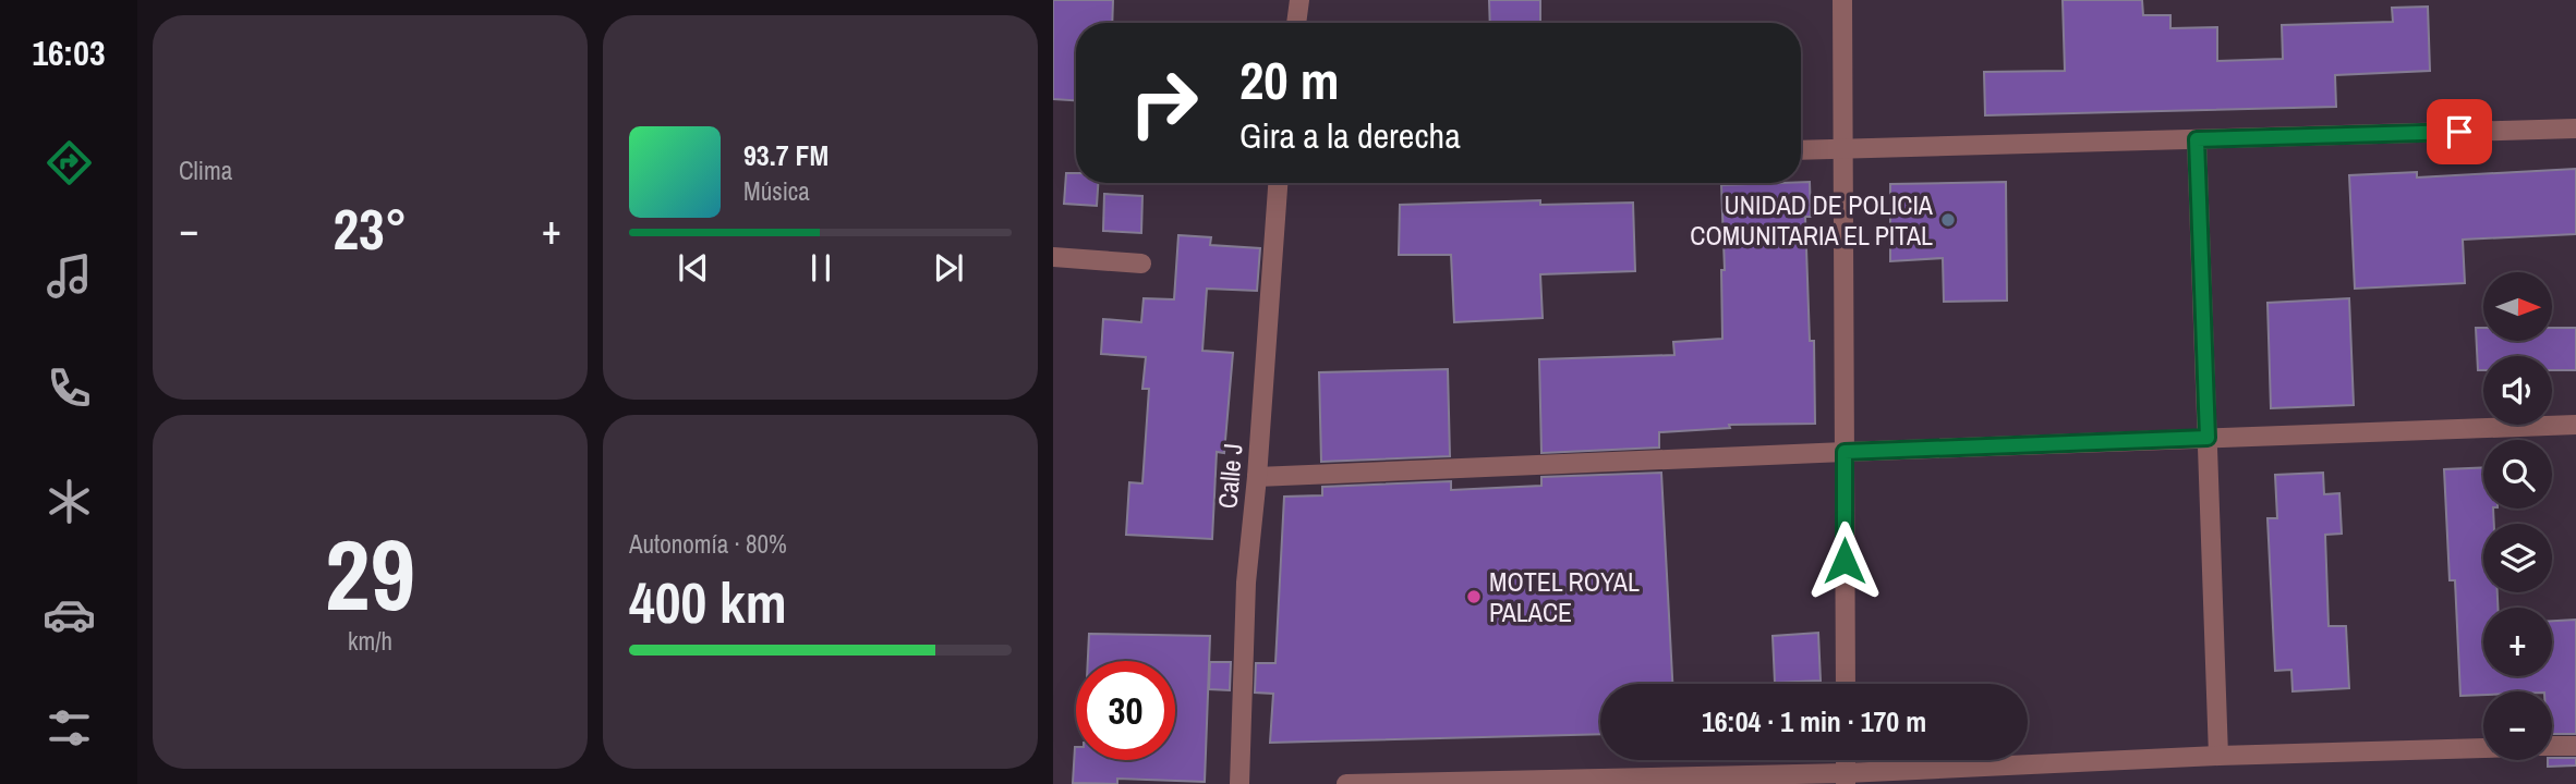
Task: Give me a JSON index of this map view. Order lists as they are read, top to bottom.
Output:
{
  "streets": {
    "street": ["Calle J"]
  },
  "places": ["UNIDAD DE POLICIA COMUNITARIA EL PITAL", "MOTEL ROYAL PALACE"],
  "north": "right",
  "page": {
    "tabs": "16:03",
    "tile": [
      "Clima",
      ["29", "km/h"],
      ["Autonomía · 80%", "400 km"]
    ],
    "turn": ["20 m", "Gira a la derecha"],
    "song": ["93.7 FM", "Música"],
    "heat": ["−", "23°", "+"],
    "map_buttons": ["+", "−"],
    "limit": "30",
    "trip": "16:04 · 1 min · 170 m"
  }
}
